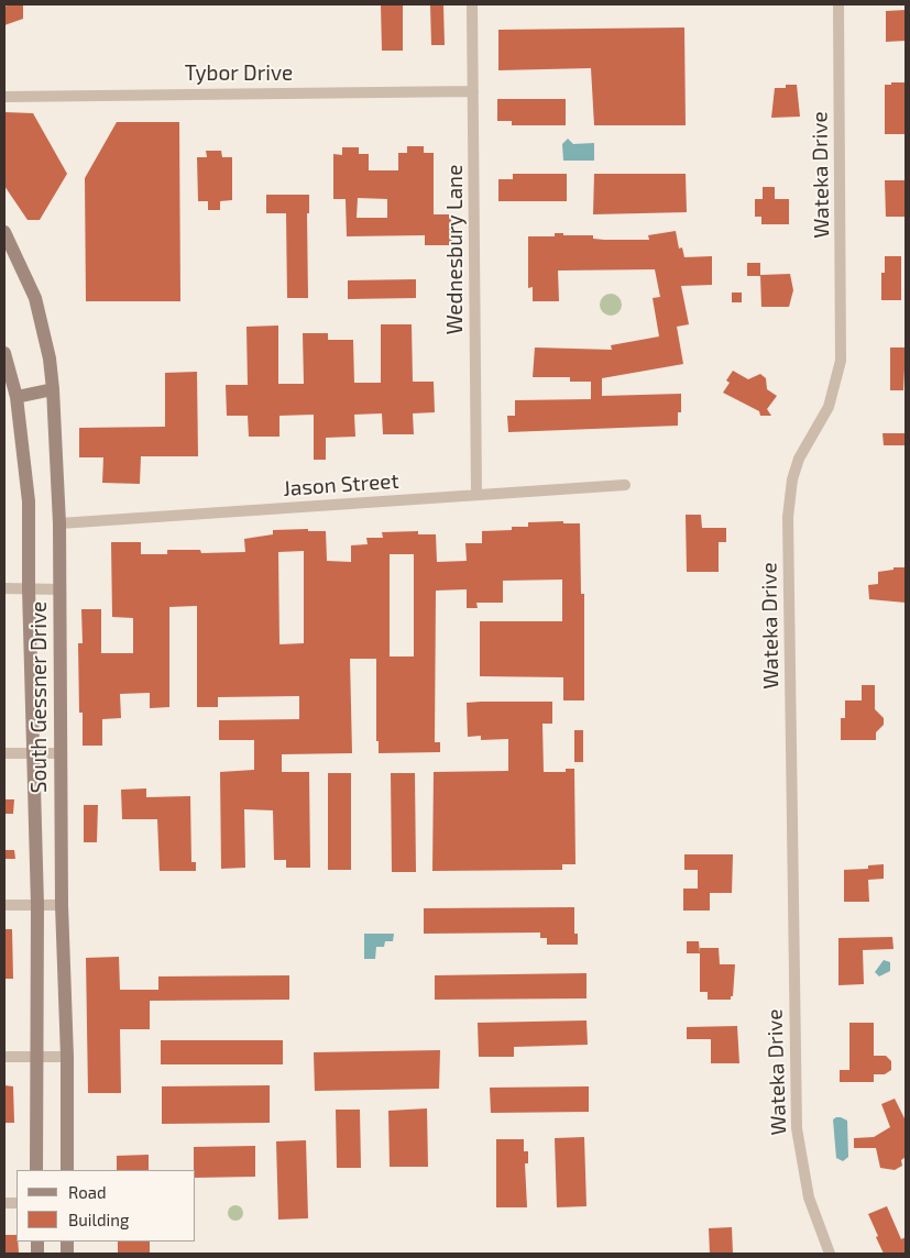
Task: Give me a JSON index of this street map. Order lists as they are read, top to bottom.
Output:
{
  "streets": {
    "main road": ["South Gessner Drive"],
    "street": [
      "Tybor Drive",
      "Wateka Drive",
      "Wednesbury Lane",
      "Jason Street"
    ]
  },
  "crossings": [
    ["Tybor Drive", "Wednesbury Lane"],
    ["Wednesbury Lane", "Jason Street"],
    ["Jason Street", "South Gessner Drive"]
  ],
  "legend": ["Road", "Building"]
}
